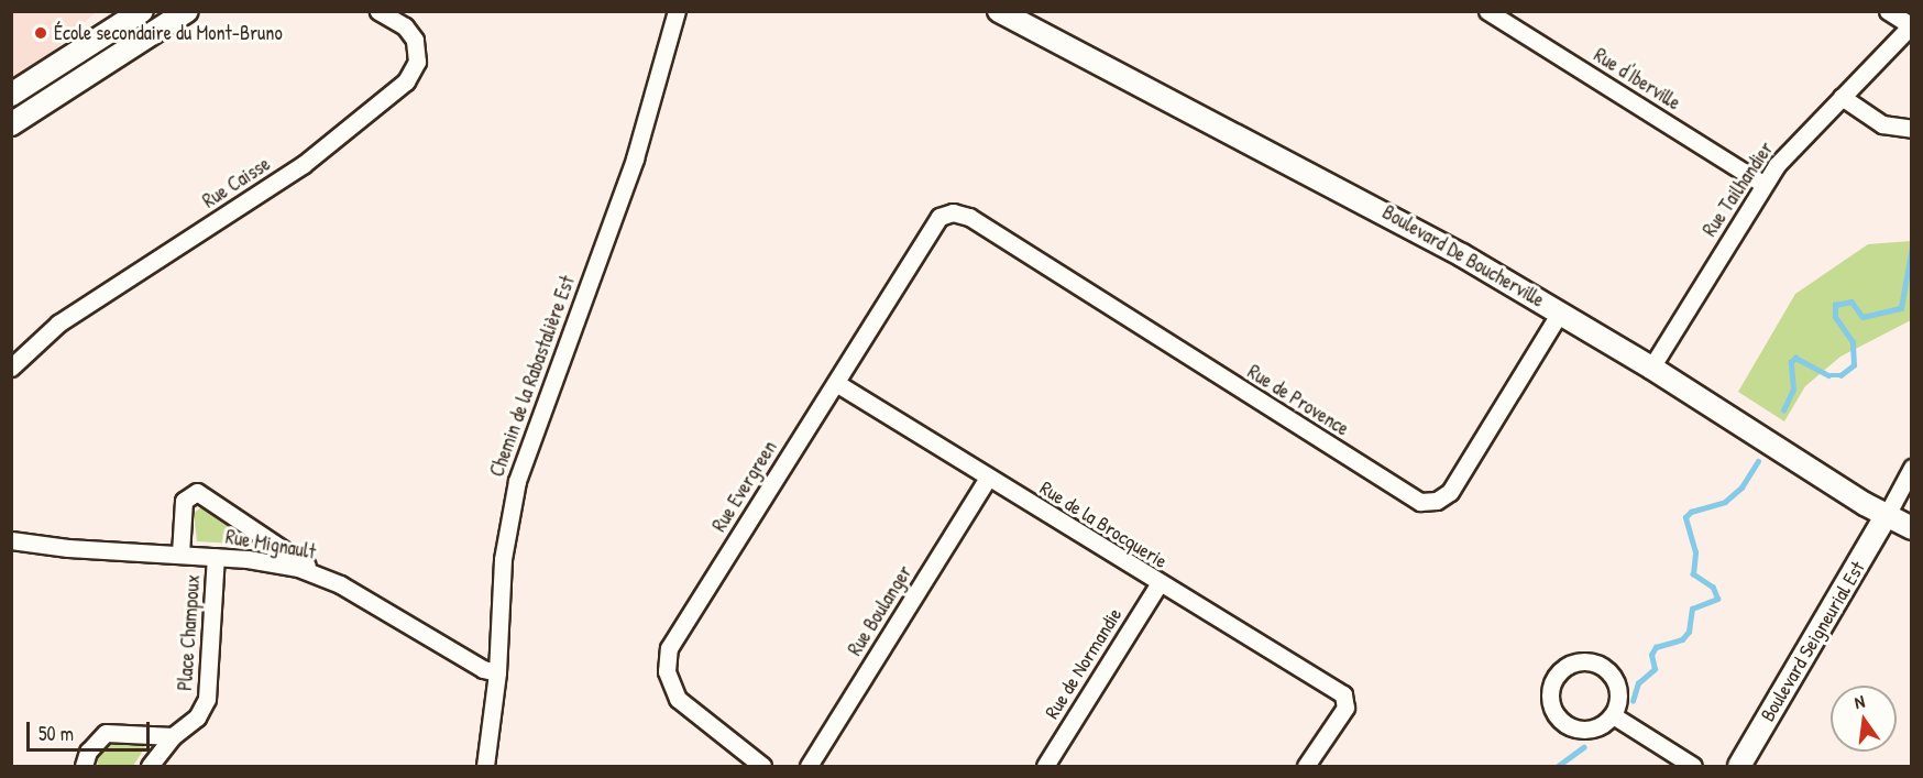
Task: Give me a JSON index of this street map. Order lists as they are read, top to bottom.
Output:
{
  "streets": {
    "street": [
      "Rue d'Iberville",
      "Rue Caisse",
      "Rue Tailhandier",
      "Boulevard De Boucherville",
      "Chemin de la Rabastalière Est",
      "Rue de Provence",
      "Rue Evergreen",
      "Rue de la Brocquerie",
      "Rue Mignault",
      "Rue Boulanger",
      "Place Champoux",
      "Boulevard Seigneurial Est",
      "Rue de Normandie"
    ]
  },
  "crossings": [
    ["Rue d'Iberville", "Rue Tailhandier"],
    ["Rue Tailhandier", "Boulevard De Boucherville"],
    ["Boulevard De Boucherville", "Rue de Provence"],
    ["Boulevard De Boucherville", "Boulevard Seigneurial Est"],
    ["Chemin de la Rabastalière Est", "Rue Mignault"],
    ["Rue de Provence", "Rue Evergreen"],
    ["Rue Evergreen", "Rue de la Brocquerie"],
    ["Rue de la Brocquerie", "Rue Boulanger"],
    ["Rue de la Brocquerie", "Rue de Normandie"],
    ["Rue Mignault", "Place Champoux"]
  ],
  "places": ["École secondaire du Mont-Bruno"],
  "scale_bar": "50 m",
  "north": "top"
}
